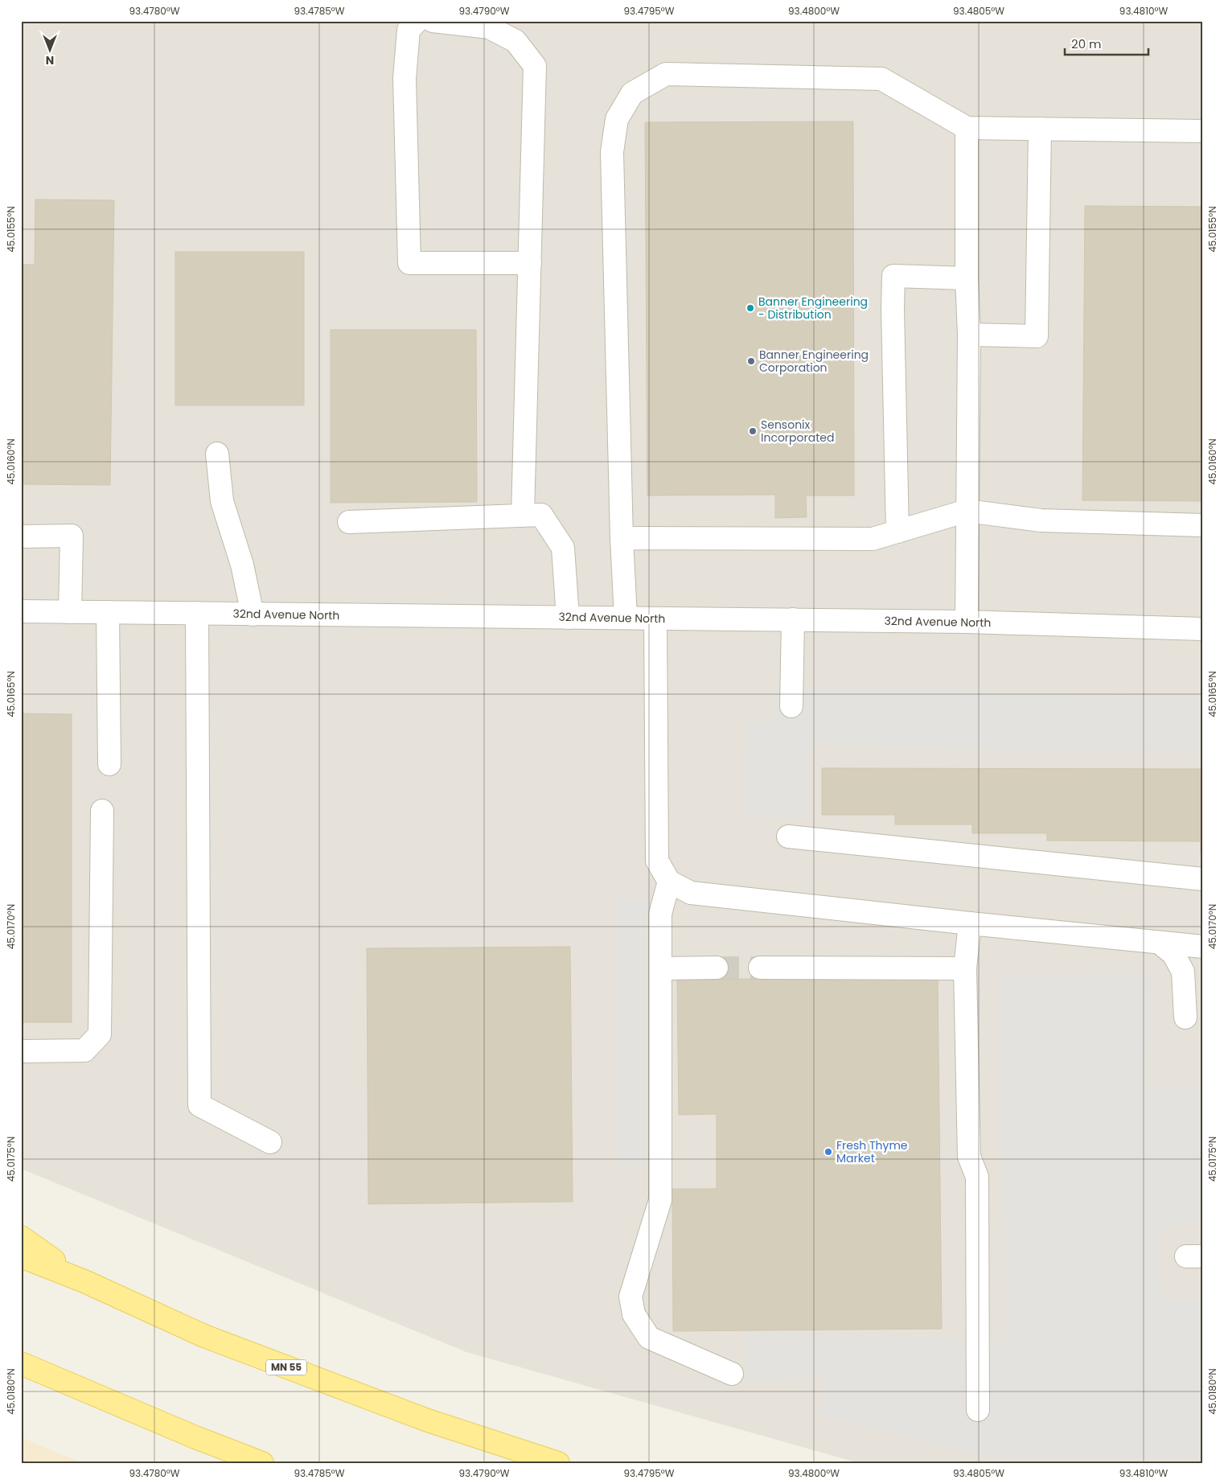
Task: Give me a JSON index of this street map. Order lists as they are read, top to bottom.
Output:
{
  "streets": {
    "main road": ["MN 55"],
    "street": ["32nd Avenue North"]
  },
  "places": [
    "Banner Engineering - Distribution",
    "Banner Engineering Corporation",
    "Sensonix Incorporated",
    "Fresh Thyme Market"
  ],
  "scale_bar": "20 m",
  "north": "bottom",
  "coordinates": [
    "93.4780°W",
    "93.4785°W",
    "93.4790°W",
    "93.4795°W",
    "93.4800°W",
    "93.4805°W",
    "93.4810°W",
    "45.0155°N",
    "45.0160°N",
    "45.0165°N",
    "45.0170°N",
    "45.0175°N",
    "45.0180°N"
  ]
}
